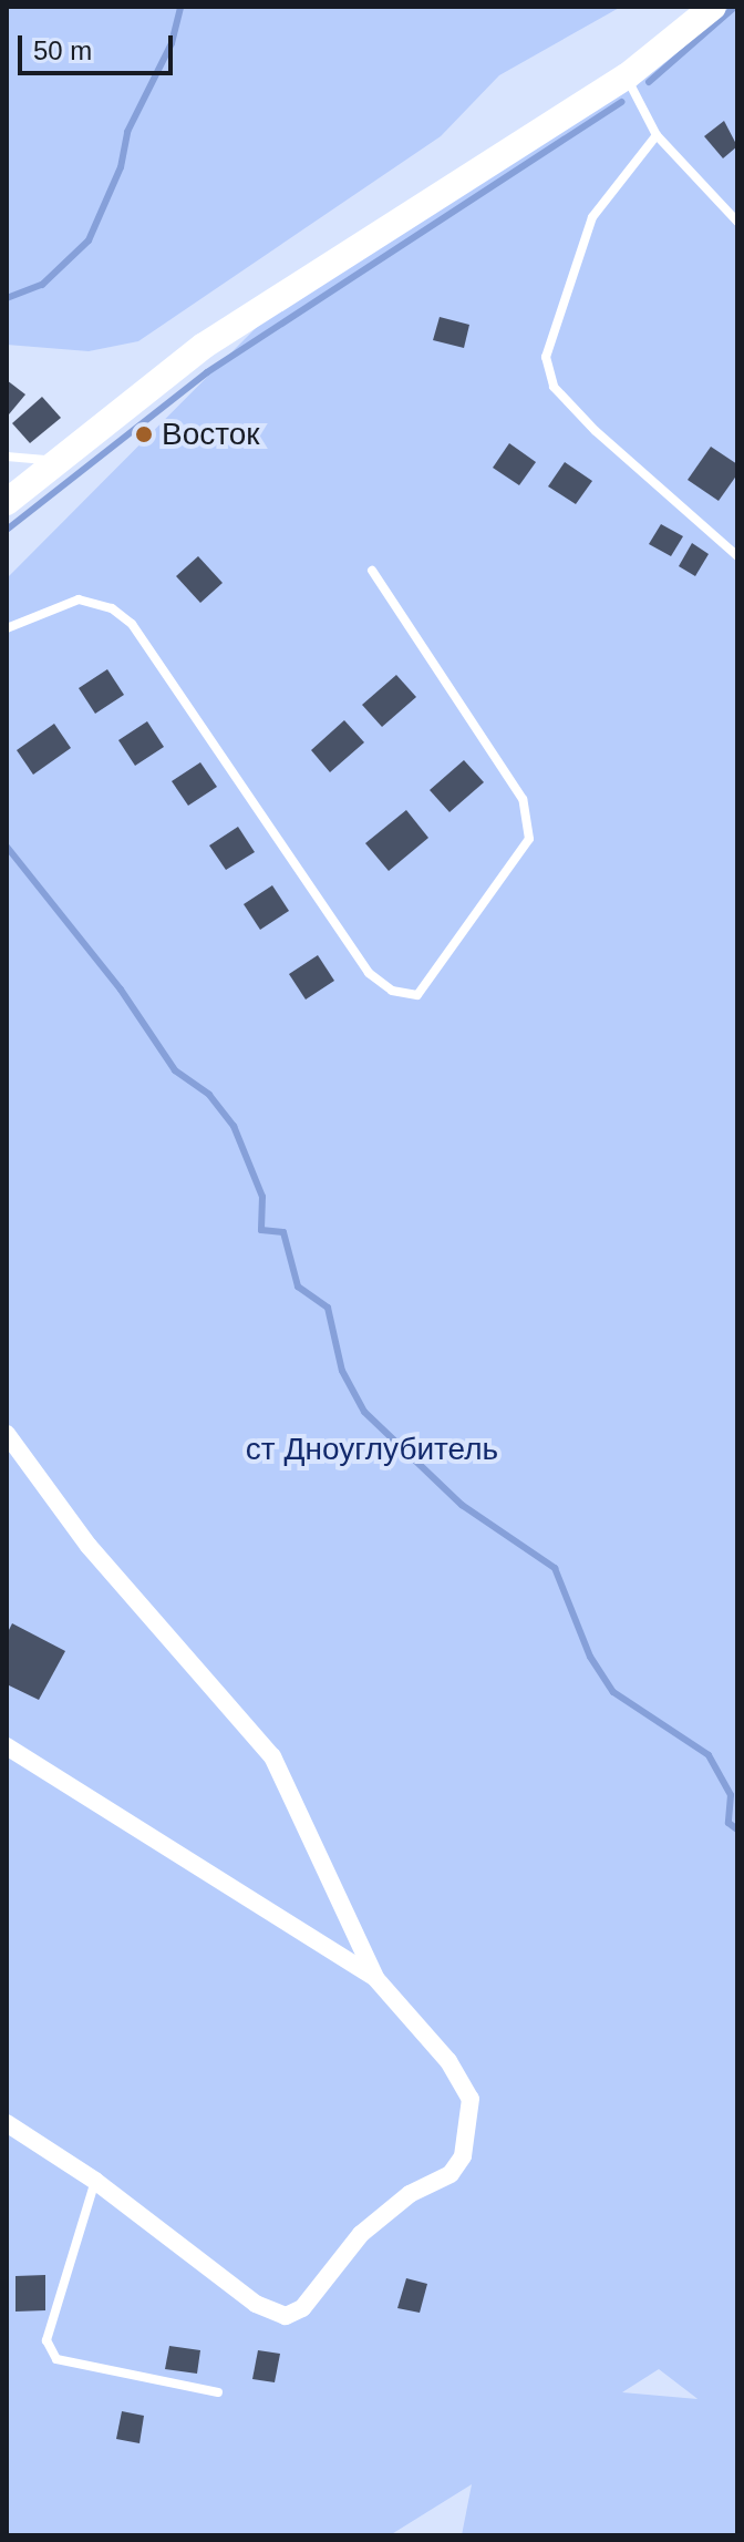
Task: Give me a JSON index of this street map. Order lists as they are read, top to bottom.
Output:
{
  "parks": ["ст Дноуглубитель"],
  "places": ["Восток"],
  "scale_bar": "50 m"
}
